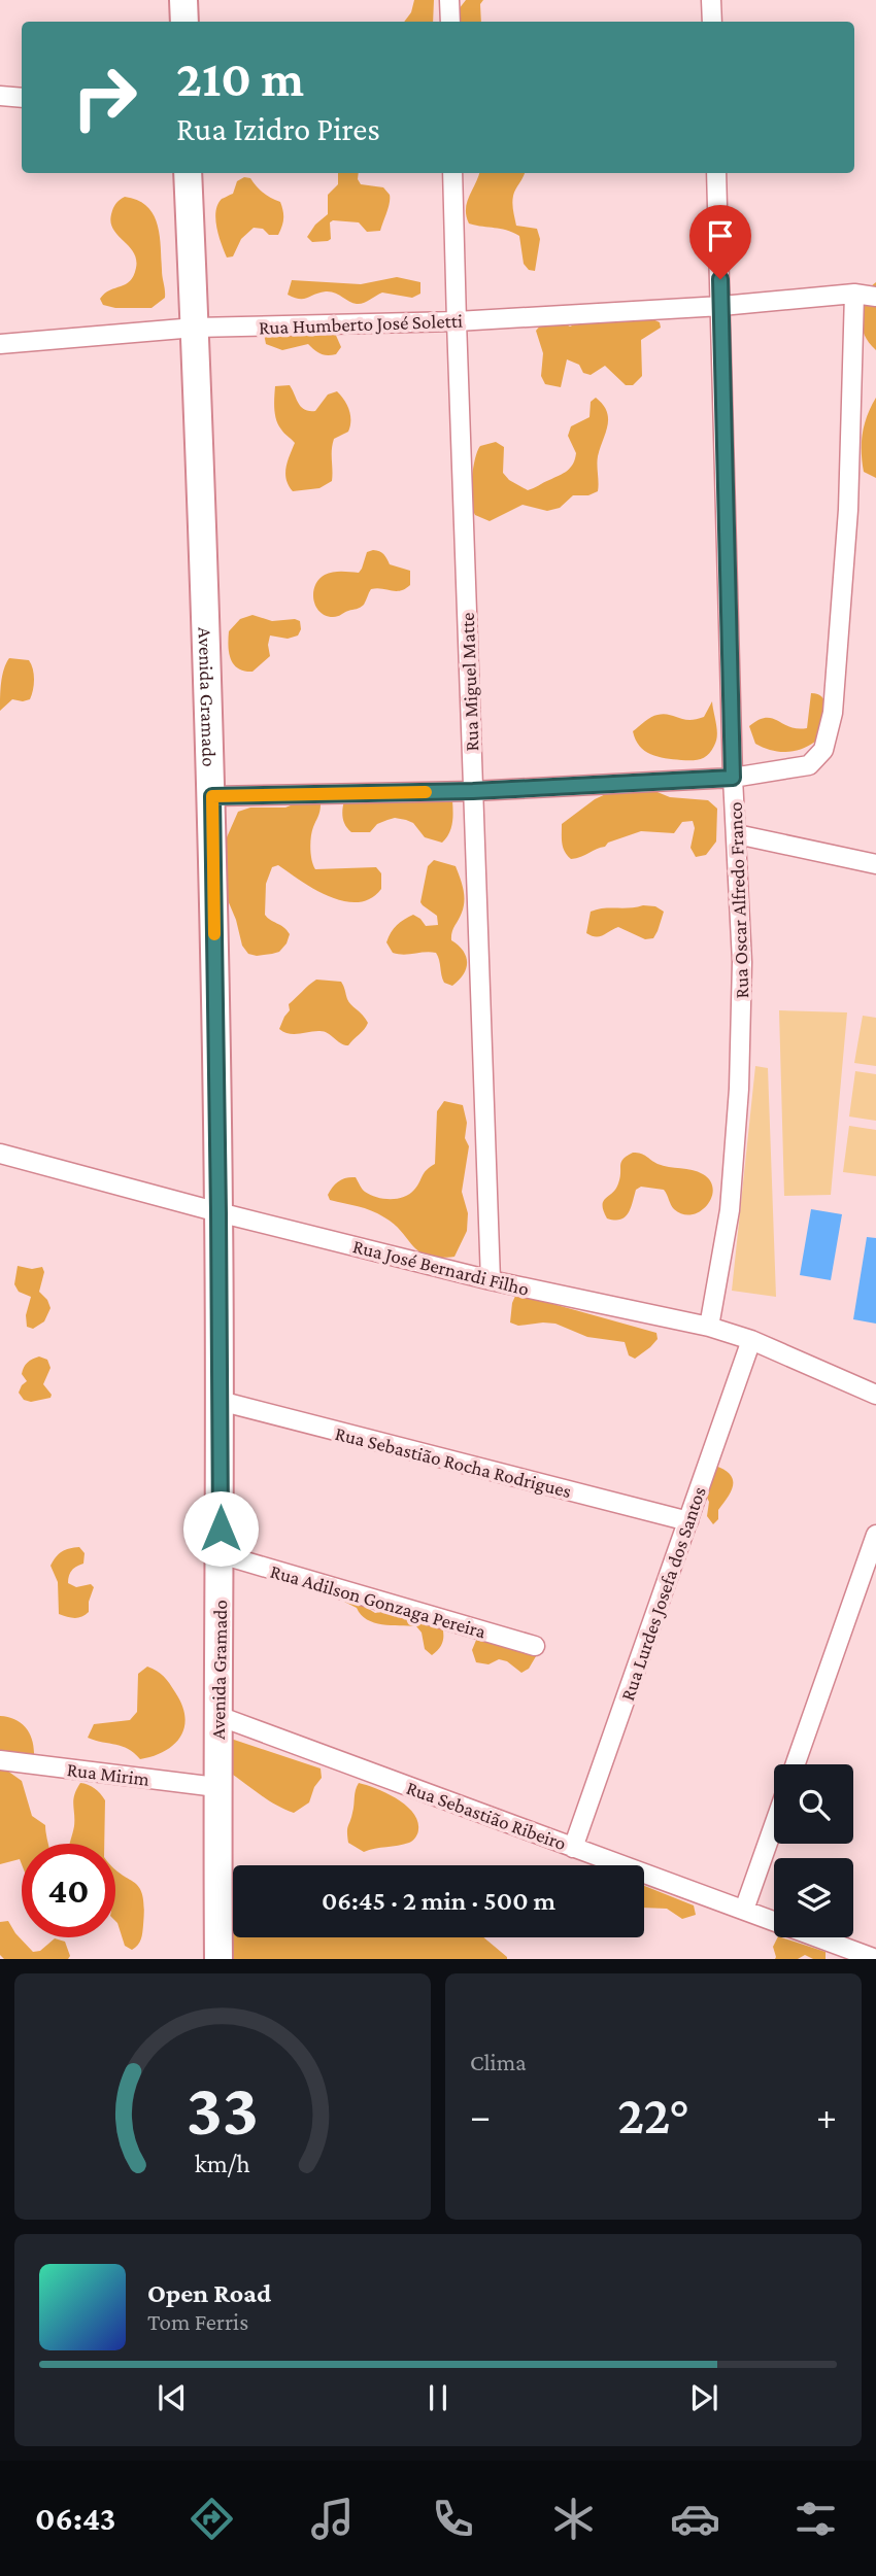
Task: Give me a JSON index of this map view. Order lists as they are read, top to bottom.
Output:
{
  "streets": {
    "street": [
      "Rua Humberto José Soletti",
      "Rua Miguel Matte",
      "Avenida Gramado",
      "Rua Oscar Alfredo Franco",
      "Rua José Bernardi Filho",
      "Rua Sebastião Rocha Rodrigues",
      "Rua Lurdes Josefa dos Santos",
      "Rua Adilson Gonzaga Pereira",
      "Rua Mirim",
      "Rua Sebastião Ribeiro"
    ]
  },
  "crossings": [
    ["Rua Humberto José Soletti", "Rua Miguel Matte"],
    ["Rua Humberto José Soletti", "Avenida Gramado"],
    ["Rua Humberto José Soletti", "Rua Oscar Alfredo Franco"],
    ["Rua Miguel Matte", "Rua José Bernardi Filho"],
    ["Avenida Gramado", "Rua José Bernardi Filho"],
    ["Avenida Gramado", "Rua Sebastião Rocha Rodrigues"],
    ["Avenida Gramado", "Rua Adilson Gonzaga Pereira"],
    ["Avenida Gramado", "Rua Mirim"],
    ["Avenida Gramado", "Rua Sebastião Ribeiro"],
    ["Rua Oscar Alfredo Franco", "Rua José Bernardi Filho"],
    ["Rua José Bernardi Filho", "Rua Lurdes Josefa dos Santos"],
    ["Rua Sebastião Rocha Rodrigues", "Rua Lurdes Josefa dos Santos"],
    ["Rua Lurdes Josefa dos Santos", "Rua Sebastião Ribeiro"]
  ],
  "page": {
    "turn": ["210 m", "Rua Izidro Pires"],
    "limit": "40",
    "trip": "06:45 · 2 min · 500 m",
    "tile": "Clima",
    "heat": ["−", "22°", "+"],
    "song": ["Open Road", "Tom Ferris"],
    "tabs": "06:43",
    "gauge": ["33", "km/h"]
  }
}
